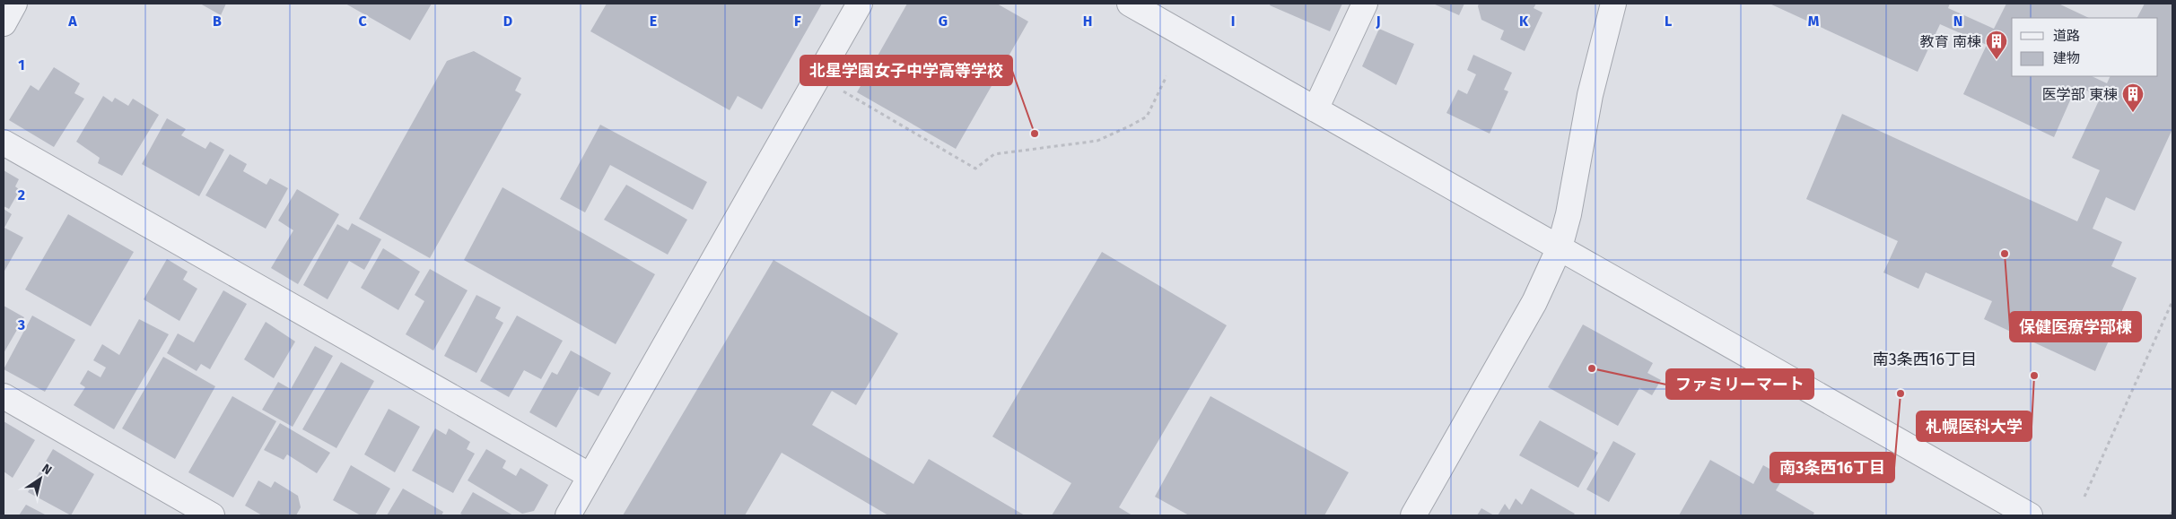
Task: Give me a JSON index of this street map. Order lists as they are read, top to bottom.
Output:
{
  "districts": ["南3条西16丁目"],
  "places": {
    "building": ["教育 南棟", "医学部 東棟"],
    "other": [
      "北星学園女子中学高等学校",
      "保健医療学部棟",
      "ファミリーマート",
      "札幌医科大学",
      "南3条西16丁目"
    ]
  },
  "legend": ["道路", "建物"],
  "north": "top right",
  "grid": {
    "columns": [
      "A",
      "B",
      "C",
      "D",
      "E",
      "F",
      "G",
      "H",
      "I",
      "J",
      "K",
      "L",
      "M",
      "N"
    ],
    "rows": ["1", "2", "3"]
  }
}
